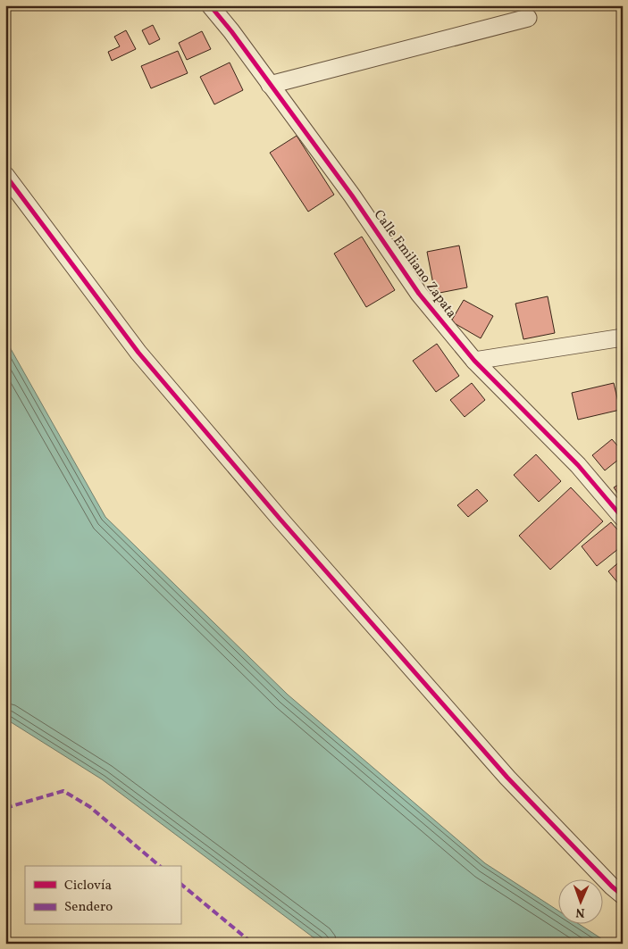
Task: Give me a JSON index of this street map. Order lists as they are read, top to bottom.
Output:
{
  "streets": {
    "street": ["Calle Emiliano Zapata"]
  },
  "legend": ["Ciclovía", "Sendero"],
  "north": "bottom"
}
